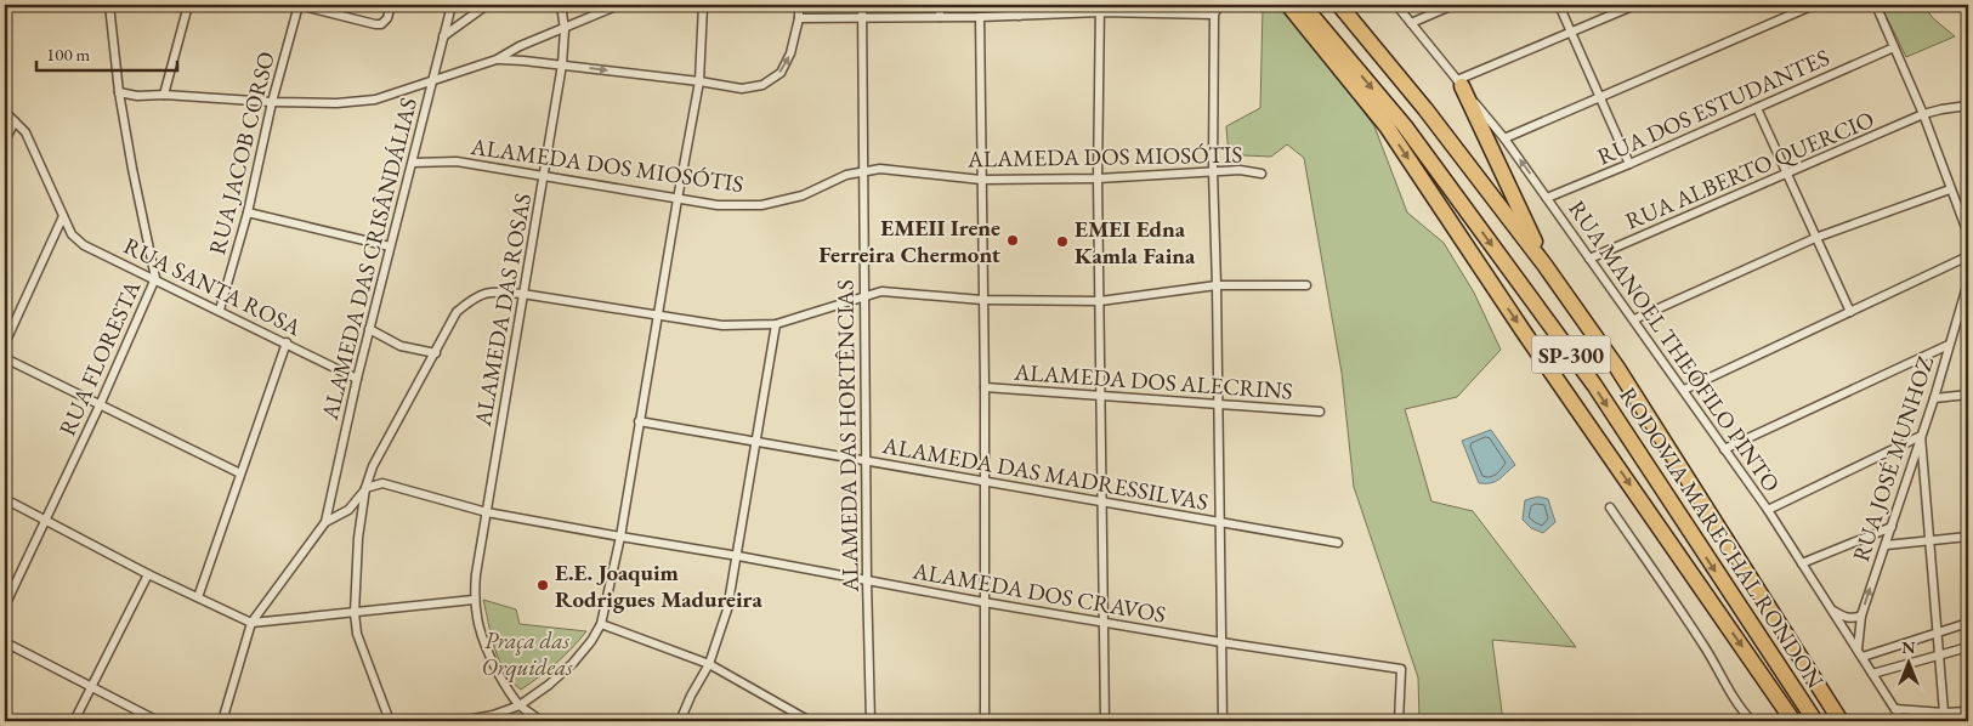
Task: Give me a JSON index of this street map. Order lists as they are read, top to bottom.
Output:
{
  "streets": {
    "highway": ["SP-300", "RODOVIA MARECHAL RONDON"],
    "street": [
      "RUA DOS ESTUDANTES",
      "RUA JACOB CORSO",
      "ALAMEDA DOS MIOSÓTIS",
      "RUA ALBERTO QUERCIO",
      "ALAMEDA DAS CRISÂNDÁLIAS",
      "RUA SANTA ROSA",
      "ALAMEDA DAS ROSAS",
      "RUA MANOEL THEÓFILO PINTO",
      "RUA FLORESTA",
      "ALAMEDA DOS ALECRINS",
      "ALAMEDA DAS HORTÊNCIAS",
      "RUA JOSÉ MUNHOZ",
      "ALAMEDA DAS MADRESSILVAS",
      "ALAMEDA DOS CRAVOS"
    ]
  },
  "crossings": [
    ["RUA DOS ESTUDANTES", "RUA MANOEL THEÓFILO PINTO"],
    ["RUA JACOB CORSO", "RUA SANTA ROSA"],
    ["ALAMEDA DOS MIOSÓTIS", "ALAMEDA DAS CRISÂNDÁLIAS"],
    ["ALAMEDA DOS MIOSÓTIS", "ALAMEDA DAS ROSAS"],
    ["ALAMEDA DOS MIOSÓTIS", "ALAMEDA DAS HORTÊNCIAS"],
    ["RUA ALBERTO QUERCIO", "RUA MANOEL THEÓFILO PINTO"],
    ["ALAMEDA DAS CRISÂNDÁLIAS", "RUA SANTA ROSA"],
    ["RUA SANTA ROSA", "RUA FLORESTA"],
    ["ALAMEDA DAS ROSAS", "ALAMEDA DOS CRAVOS"],
    ["RUA MANOEL THEÓFILO PINTO", "SP-300"],
    ["RUA MANOEL THEÓFILO PINTO", "RUA JOSÉ MUNHOZ"],
    ["SP-300", "RODOVIA MARECHAL RONDON"],
    ["ALAMEDA DAS HORTÊNCIAS", "ALAMEDA DAS MADRESSILVAS"],
    ["ALAMEDA DAS HORTÊNCIAS", "ALAMEDA DOS CRAVOS"]
  ],
  "parks": ["Praça das Orquideas"],
  "places": ["EMEII Irene Ferreira Chermont", "EMEI Edna Kamla Faina", "E.E. Joaquim Rodrigues Madureira"],
  "scale_bar": "100 m",
  "north": "top"
}
